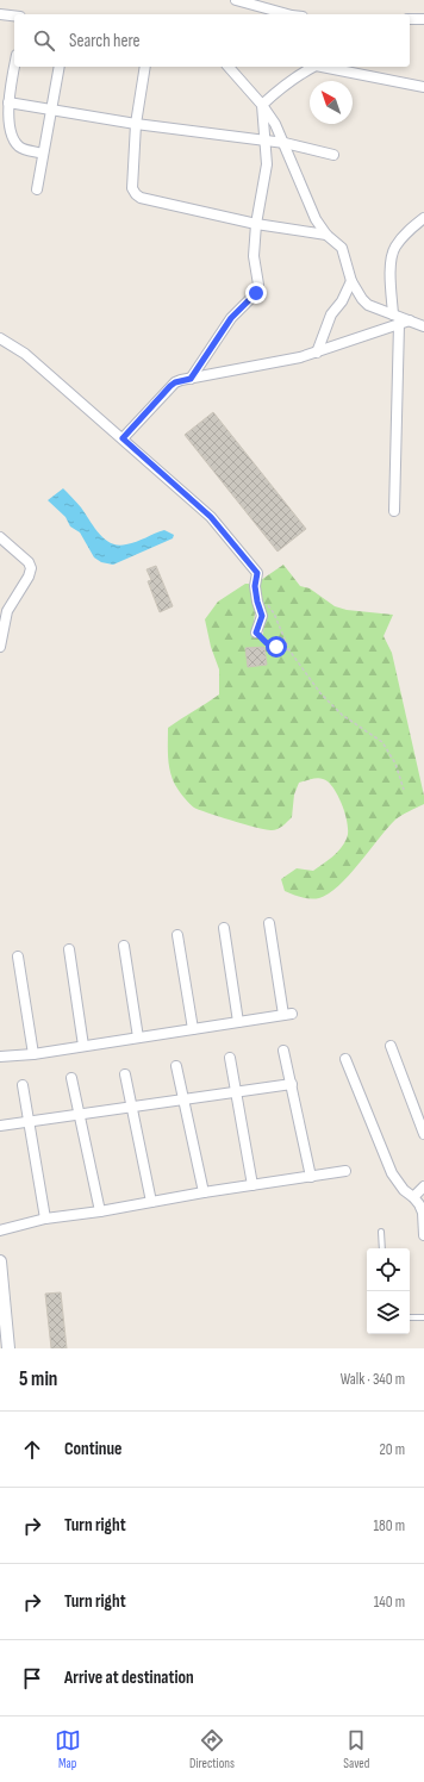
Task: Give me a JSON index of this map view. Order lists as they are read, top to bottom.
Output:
{
  "north": "top left",
  "page": {
    "search": "Search here",
    "heading": ["5 min", "Walk · 340 m"],
    "list": [
      ["Continue", "20 m"],
      ["Turn right", "180 m"],
      ["Turn right", "140 m"],
      "Arrive at destination"
    ],
    "nav": ["Map", "Directions", "Saved"]
  }
}
